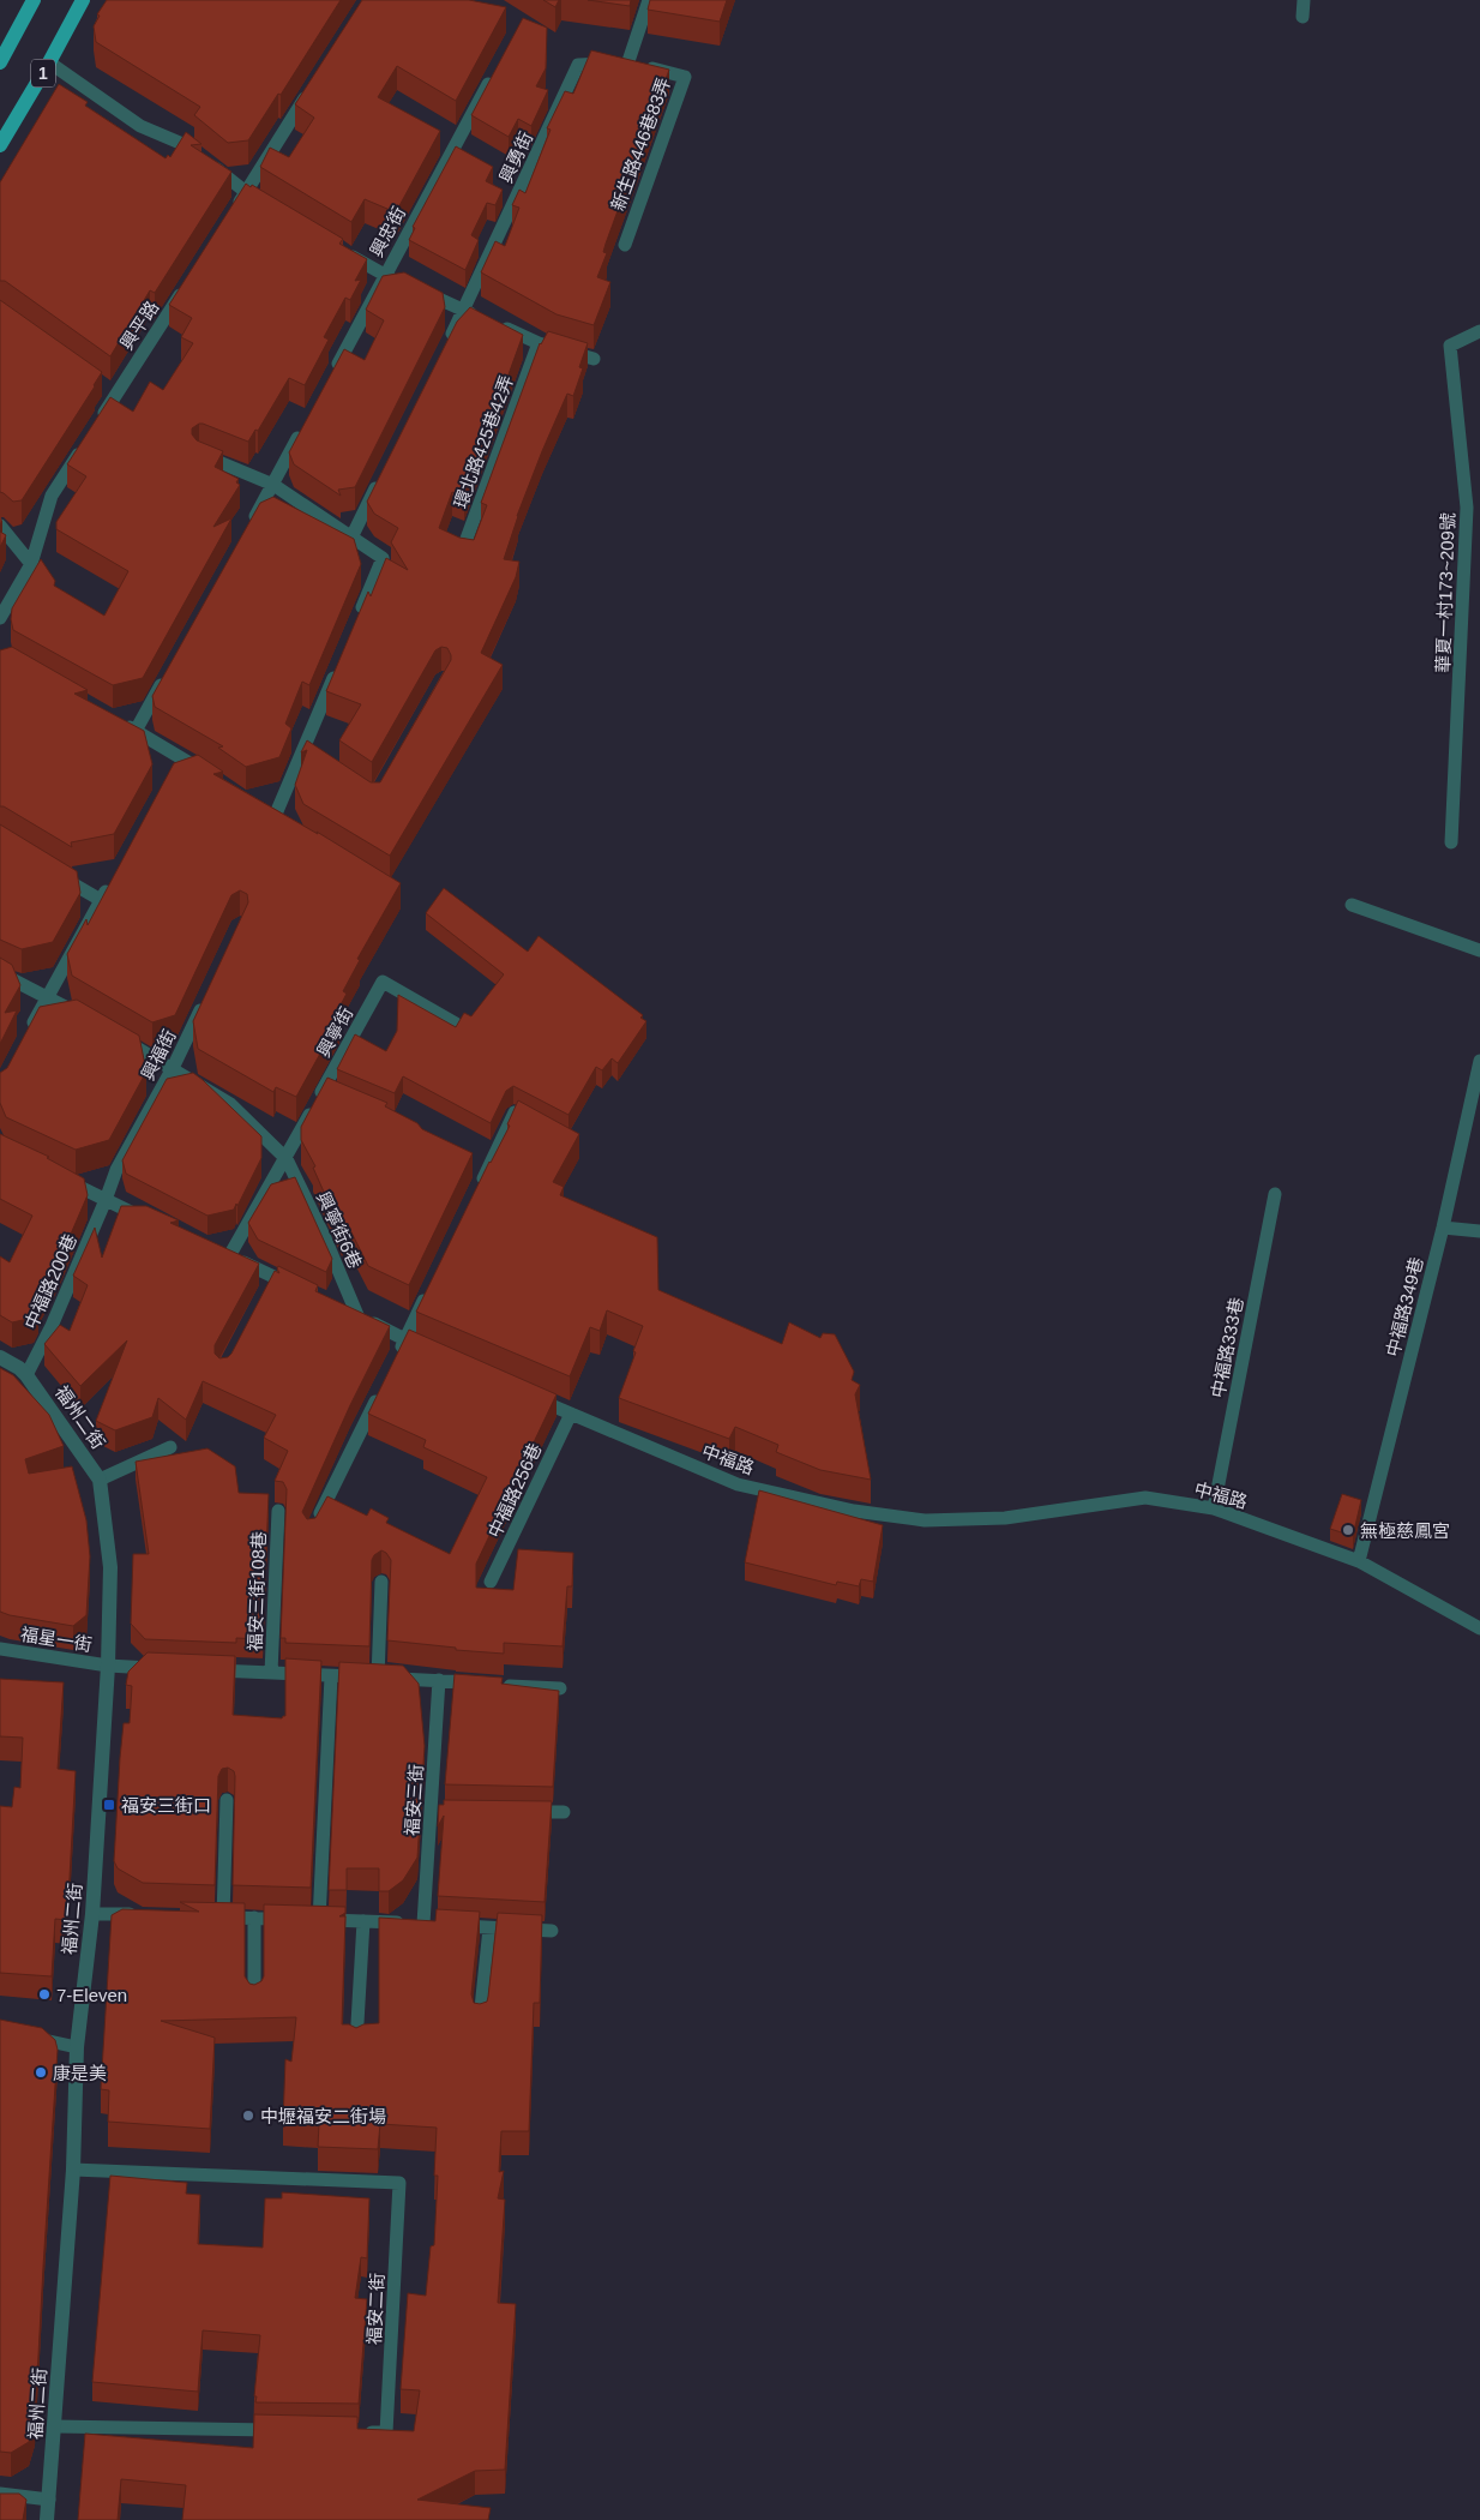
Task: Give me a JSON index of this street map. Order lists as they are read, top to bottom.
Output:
{
  "streets": {
    "main road": ["1"],
    "street": ["福州二街"],
    "lane": [
      "新生路446巷83弄",
      "興勇街",
      "興忠街",
      "興平路",
      "環北路425巷42弄",
      "華夏一村173~209號",
      "興寧街",
      "興福街",
      "興寧街6巷",
      "中福路200巷",
      "中福路349巷",
      "中福路333巷",
      "中福路",
      "中福路256巷",
      "福安三街108巷",
      "福星一街",
      "福安三街",
      "福安二街"
    ]
  },
  "crossings": [
    ["新生路446巷83弄", "興勇街"],
    ["興寧街", "興寧街6巷"],
    ["興福街", "興寧街6巷"],
    ["興福街", "中福路200巷"],
    ["中福路200巷", "福州二街"],
    ["中福路349巷", "中福路"],
    ["中福路333巷", "中福路"],
    ["福州二街", "福星一街"],
    ["福州二街", "福安二街"],
    ["中福路", "中福路256巷"]
  ],
  "places": {
    "other": [
      "無極慈鳳宮",
      "7-Eleven",
      "康是美",
      "中壢福安二街場"
    ],
    "transit": ["福安三街口"]
  }
}
